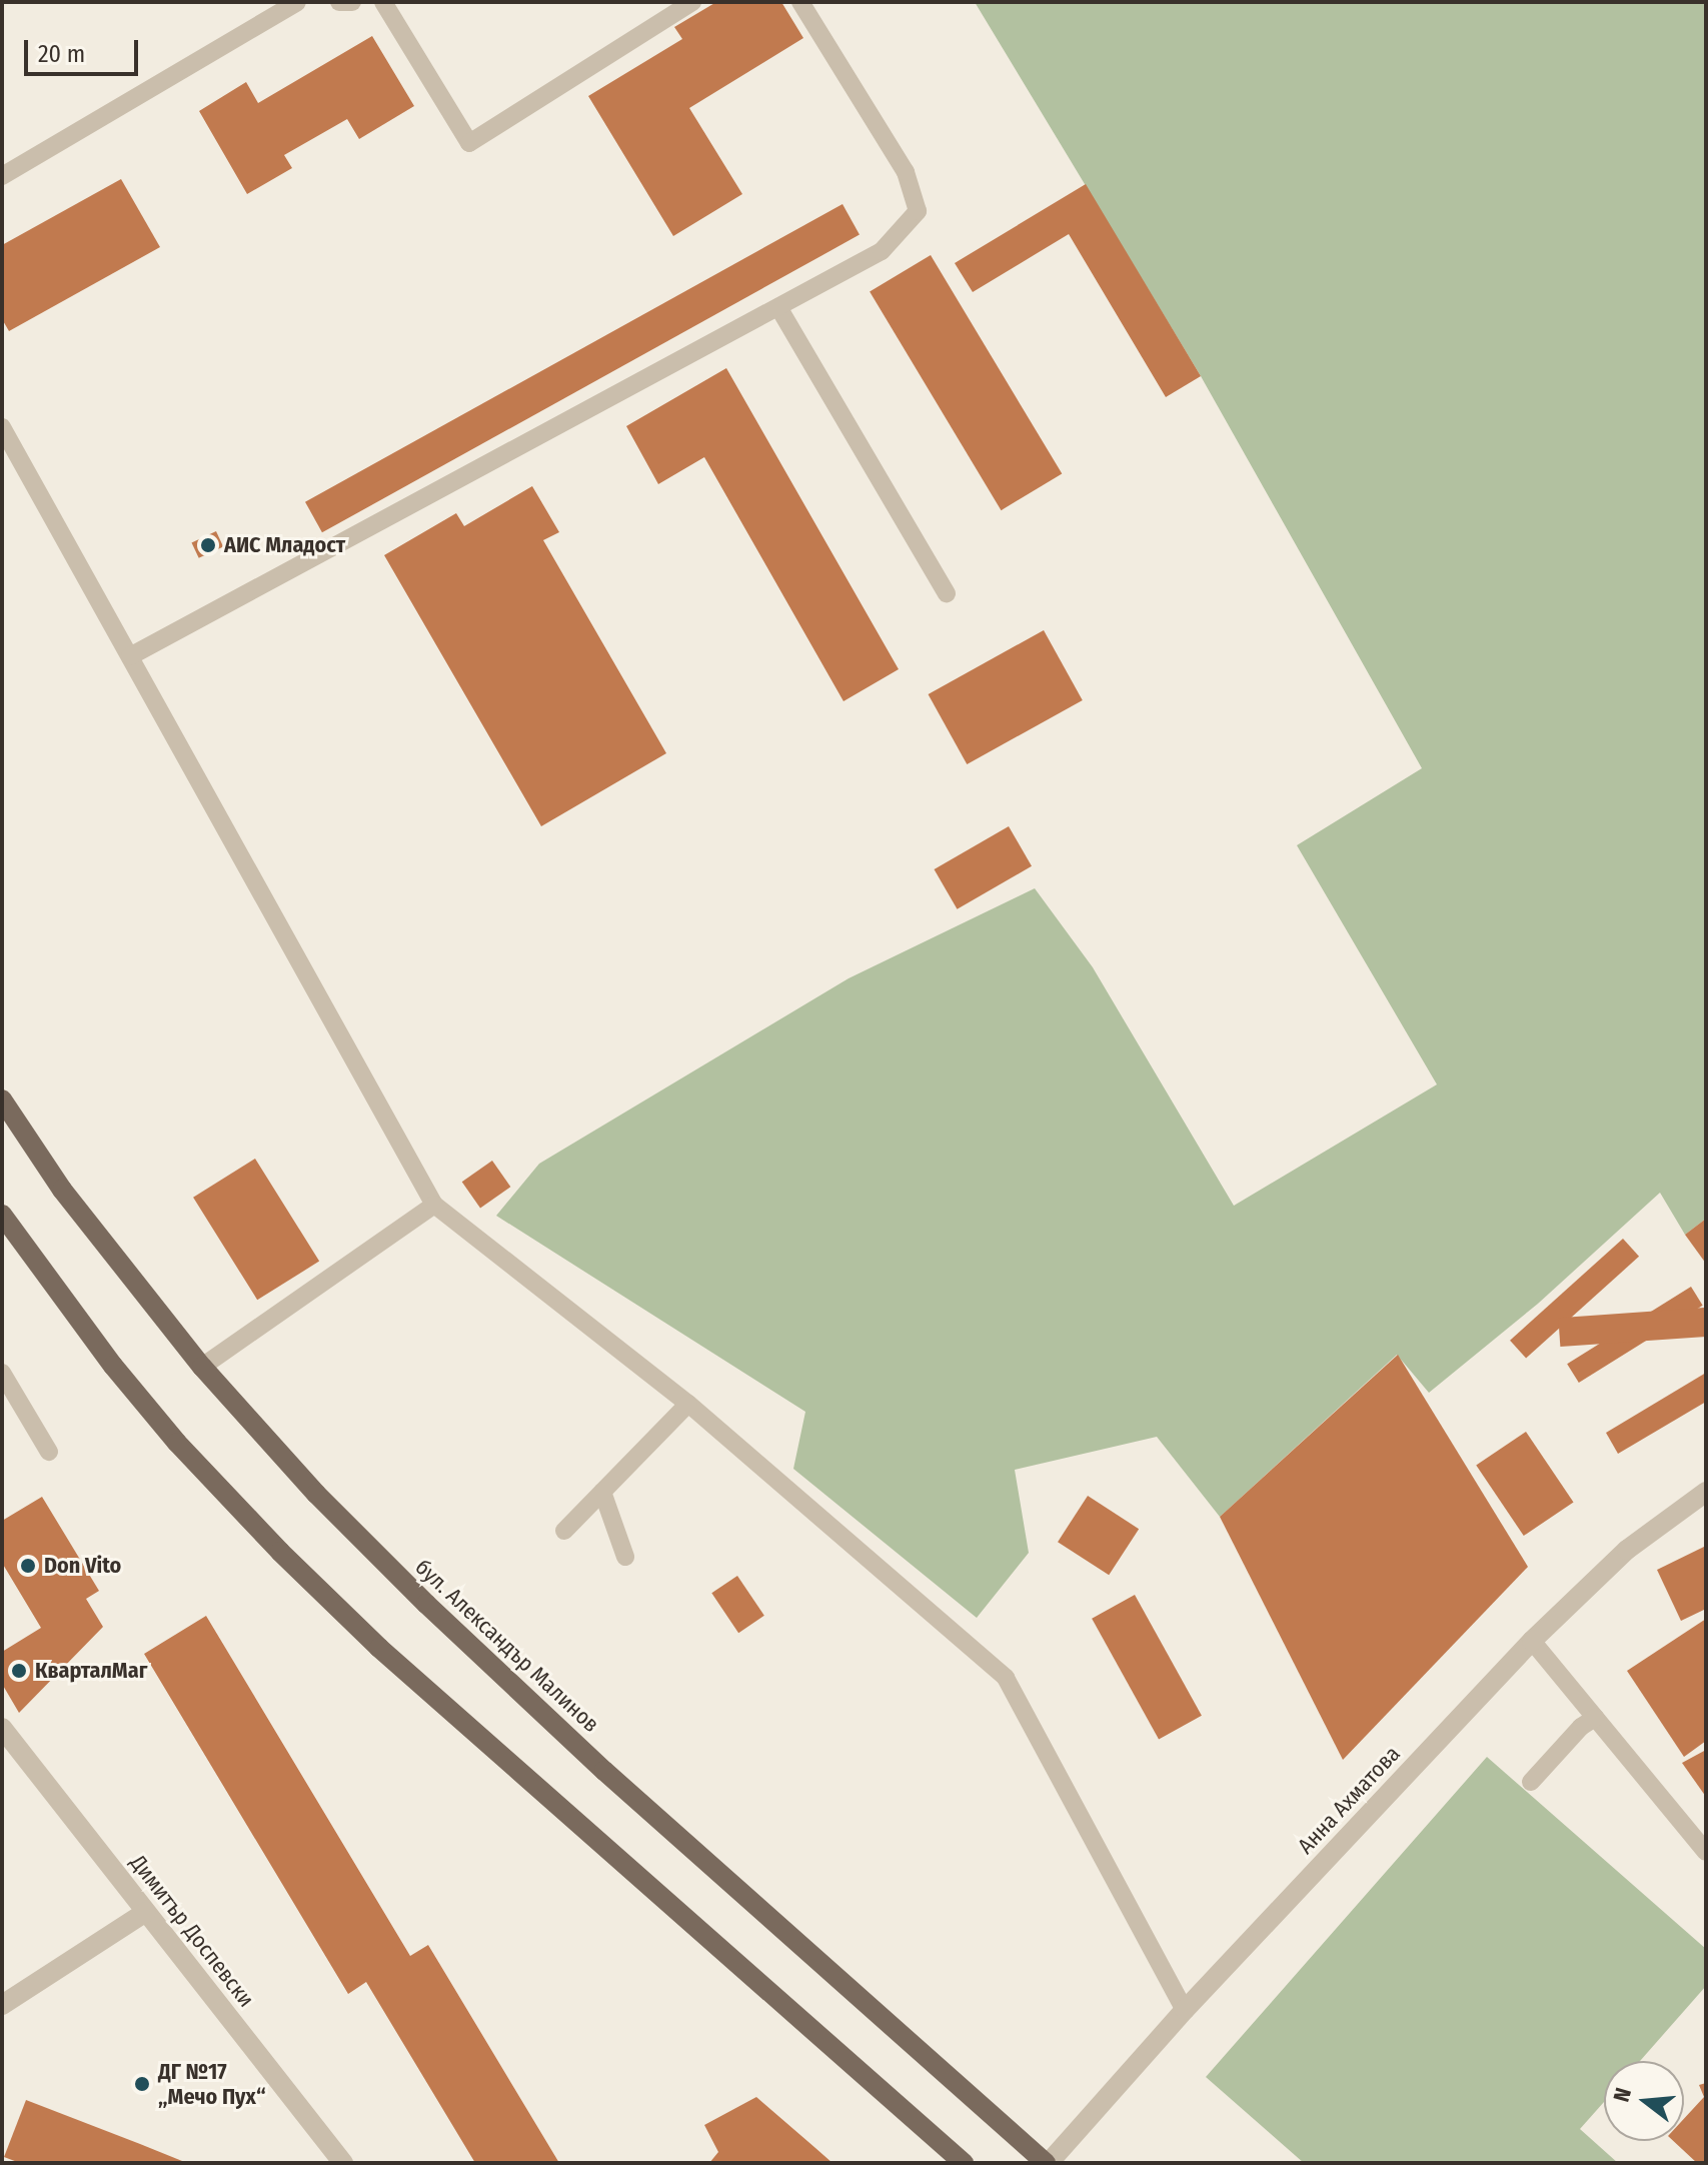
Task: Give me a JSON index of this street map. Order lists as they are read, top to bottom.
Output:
{
  "streets": {
    "main road": ["бул. Александър Малинов"],
    "street": ["Анна Ахматова", "Димитър Доспевски"]
  },
  "crossings": [
    ["бул. Александър Малинов", "Анна Ахматова"]
  ],
  "places": [
    "АИС Младост",
    "Don Vito",
    "КварталМаг",
    "ДГ №17 „Мечо Пух“"
  ],
  "scale_bar": "20 m",
  "north": "left"
}
